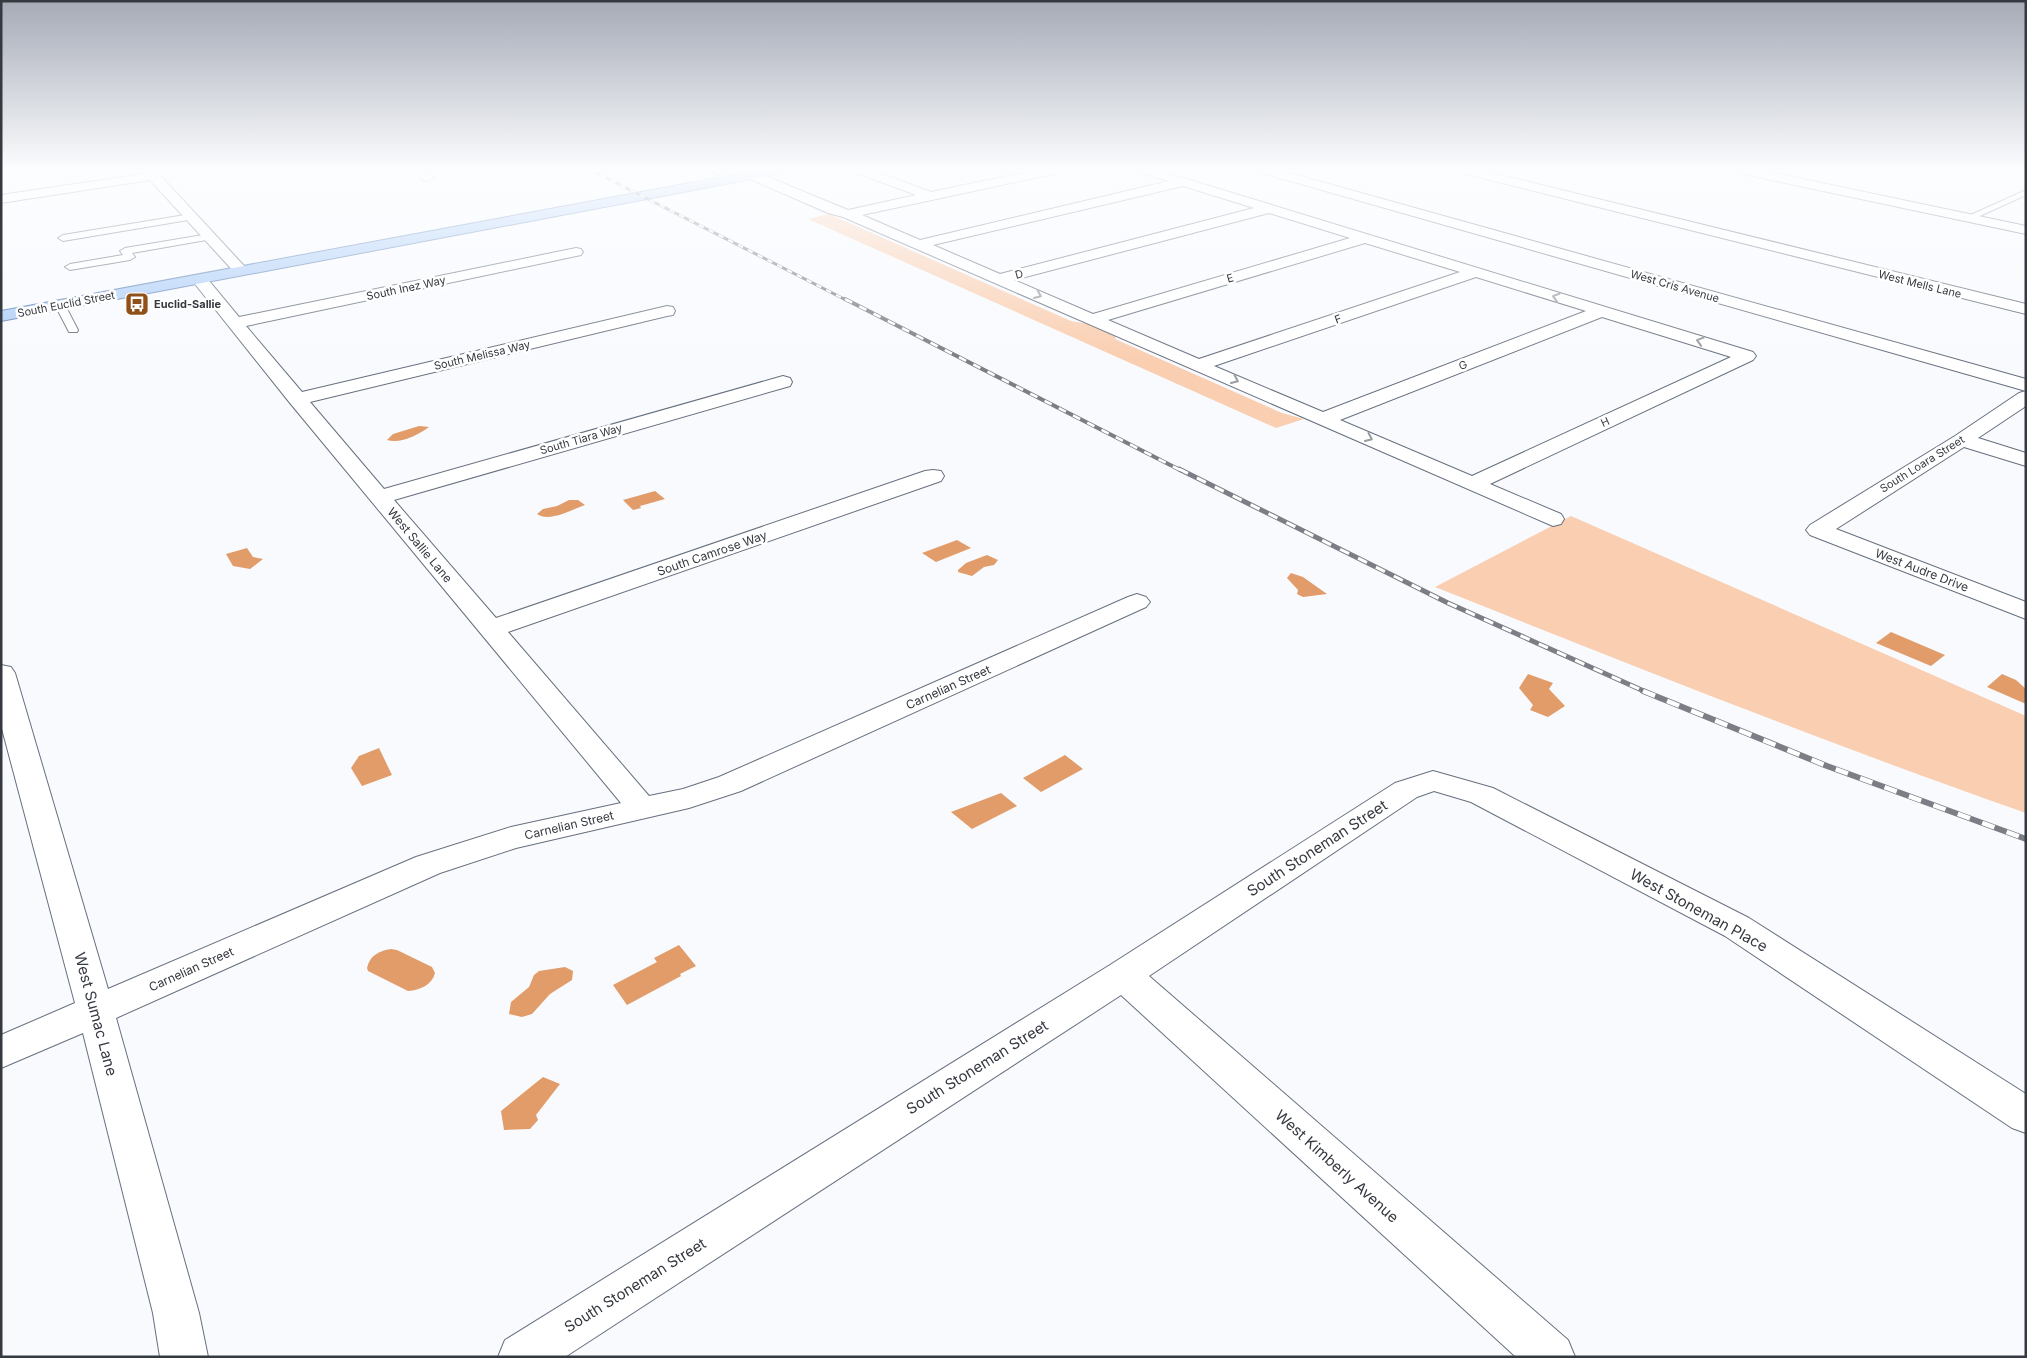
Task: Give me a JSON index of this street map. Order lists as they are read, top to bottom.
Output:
{
  "streets": {
    "main road": ["South Euclid Street"],
    "street": [
      "D",
      "E",
      "West Mells Lane",
      "West Cris Avenue",
      "South Inez Way",
      "F",
      "South Melissa Way",
      "G",
      "H",
      "South Tiara Way",
      "South Loara Street",
      "West Sallie Lane",
      "South Camrose Way",
      "West Audre Drive",
      "Carnelian Street",
      "South Stoneman Street",
      "West Stoneman Place",
      "West Sumac Lane",
      "West Kimberly Avenue"
    ]
  },
  "crossings": [
    ["E", "H"],
    ["South Inez Way", "West Sallie Lane"],
    ["South Euclid Street", "West Sallie Lane"],
    ["F", "H"],
    ["South Melissa Way", "West Sallie Lane"],
    ["G", "H"],
    ["South Tiara Way", "West Sallie Lane"],
    ["South Loara Street", "West Audre Drive"],
    ["West Sallie Lane", "South Camrose Way"],
    ["West Sallie Lane", "Carnelian Street"],
    ["Carnelian Street", "West Sumac Lane"],
    ["South Stoneman Street", "West Stoneman Place"],
    ["South Stoneman Street", "West Kimberly Avenue"]
  ],
  "places": {
    "bus stop": ["Euclid-Sallie"]
  }
}
